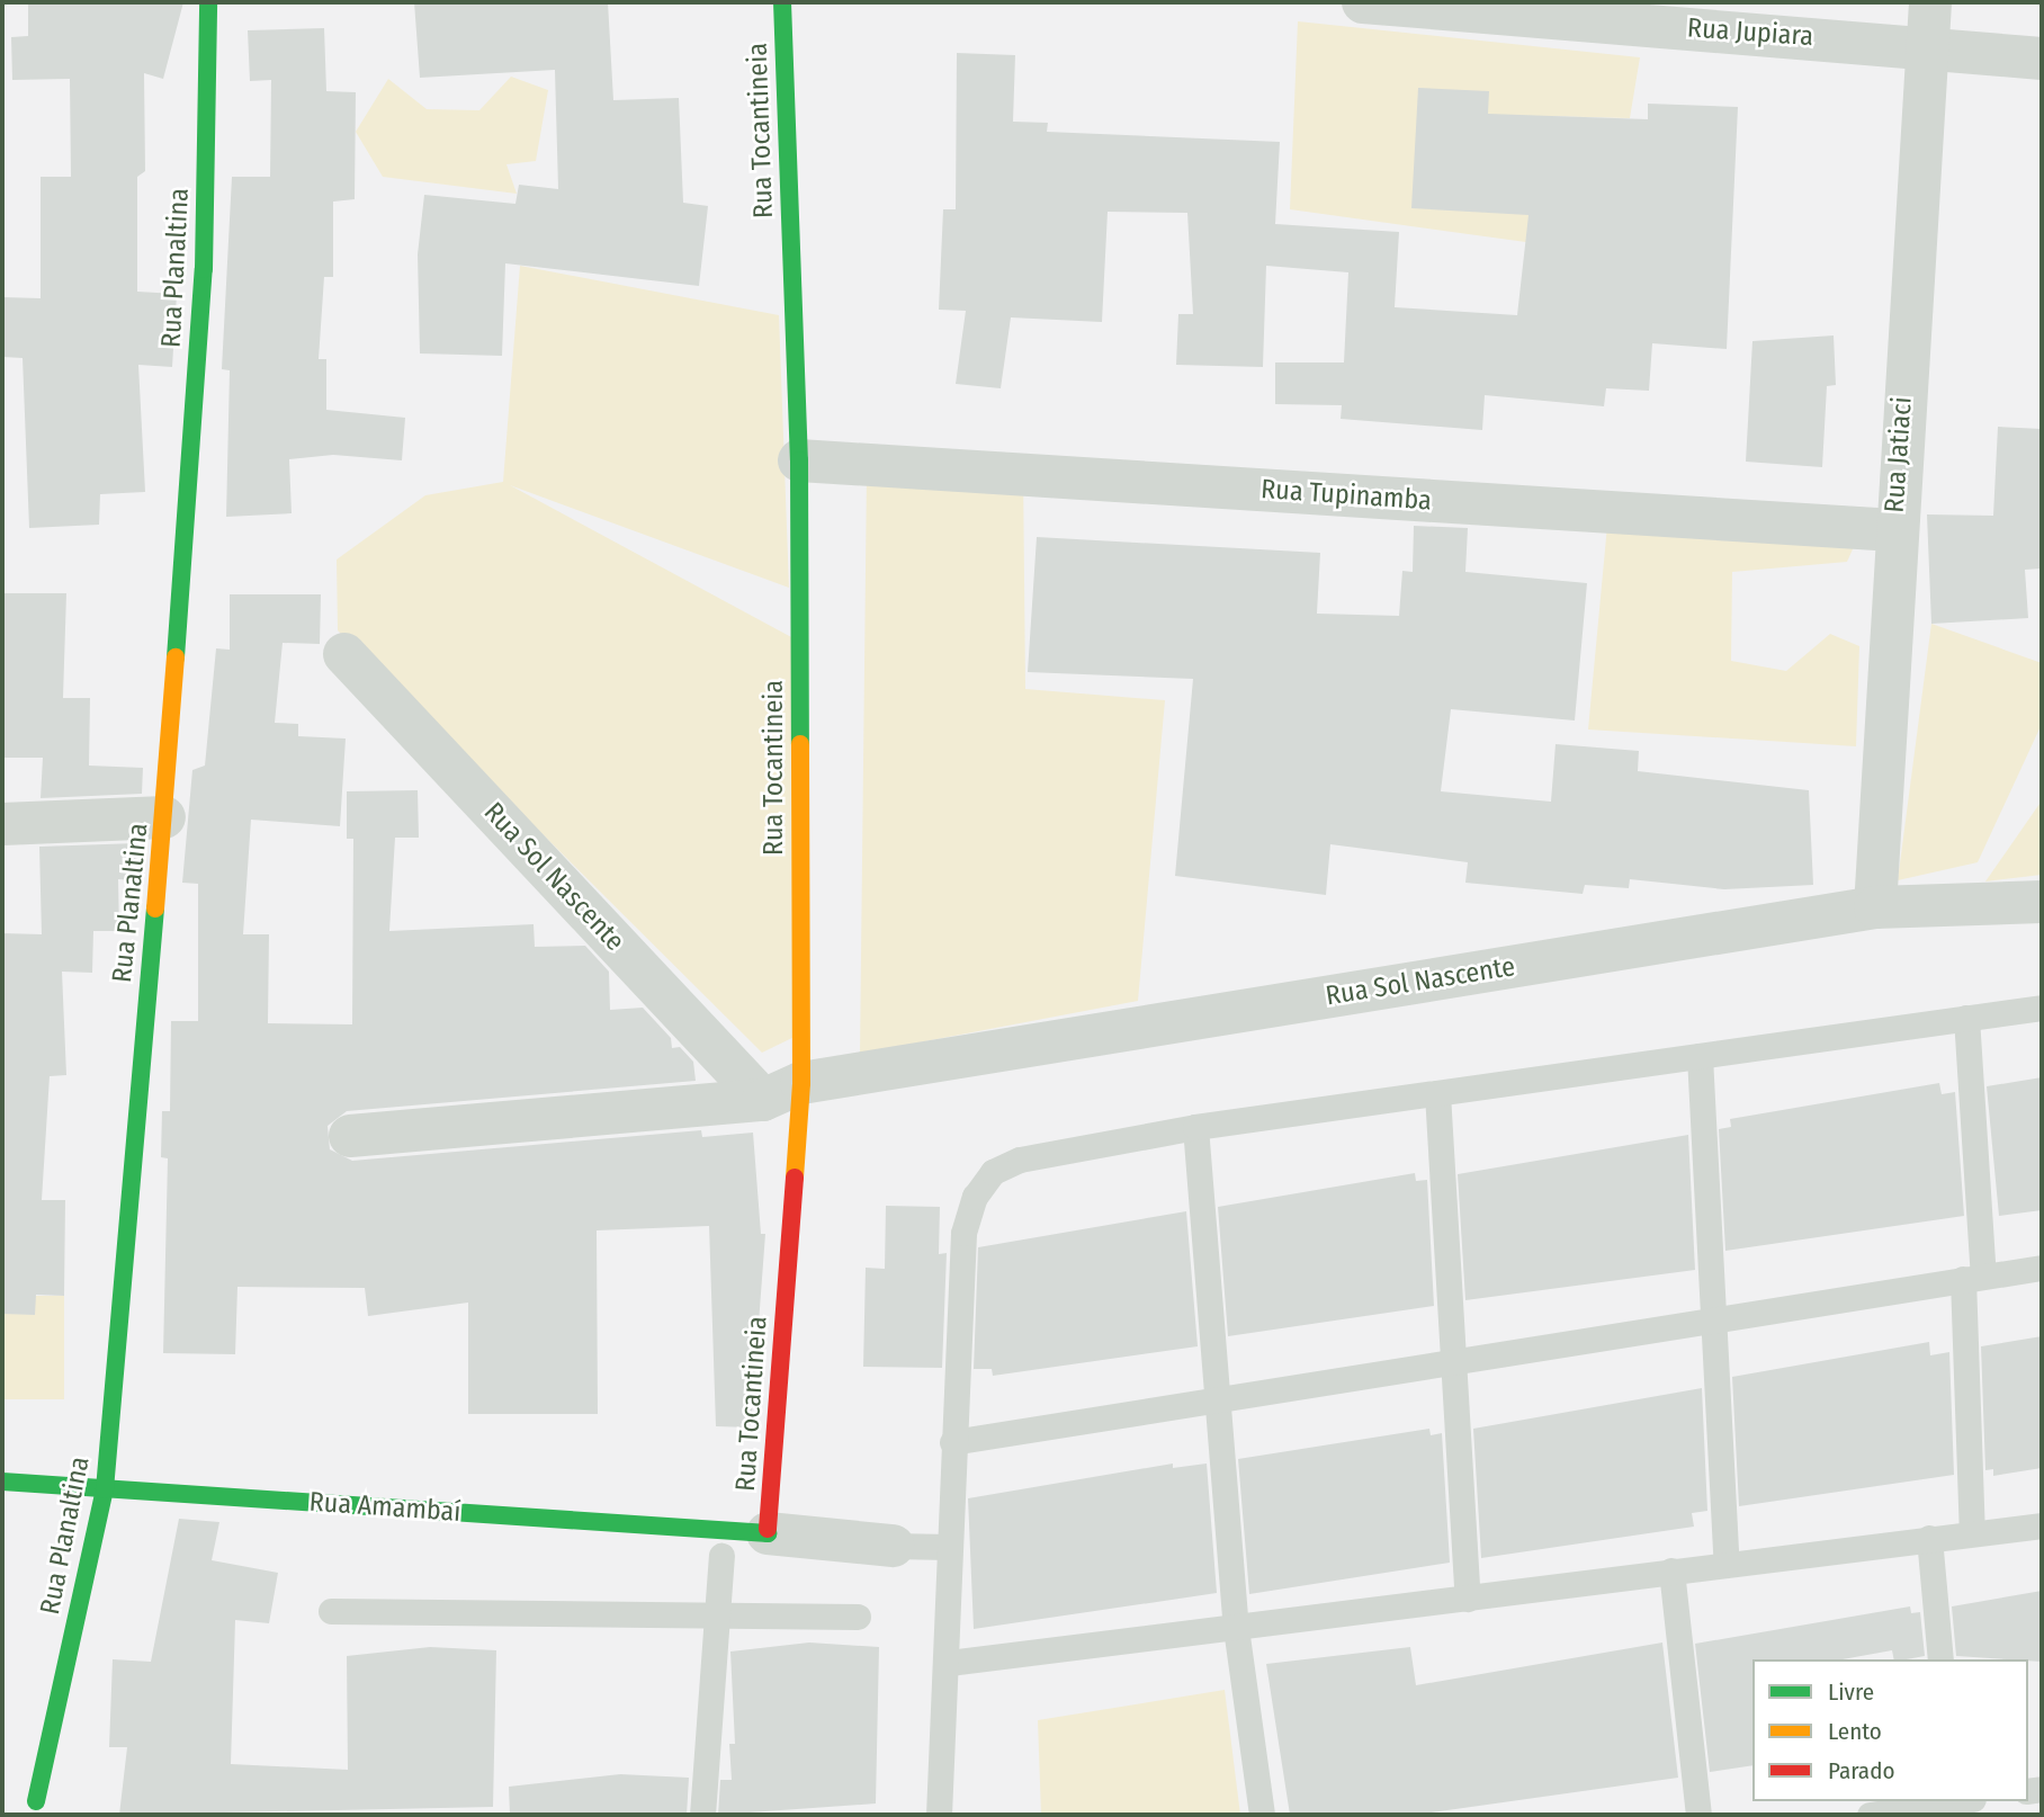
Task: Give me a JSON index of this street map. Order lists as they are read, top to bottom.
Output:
{
  "streets": {
    "street": [
      "Rua Jupiara",
      "Rua Tocantineia",
      "Rua Planaltina",
      "Rua Jatiaci",
      "Rua Tupinamba",
      "Rua Sol Nascente",
      "Rua Amambaí"
    ]
  },
  "crossings": [
    ["Rua Jupiara", "Rua Jatiaci"],
    ["Rua Tocantineia", "Rua Tupinamba"],
    ["Rua Tocantineia", "Rua Sol Nascente"],
    ["Rua Tocantineia", "Rua Amambaí"],
    ["Rua Planaltina", "Rua Amambaí"],
    ["Rua Jatiaci", "Rua Tupinamba"],
    ["Rua Jatiaci", "Rua Sol Nascente"]
  ],
  "legend": ["Livre", "Lento", "Parado"]
}
